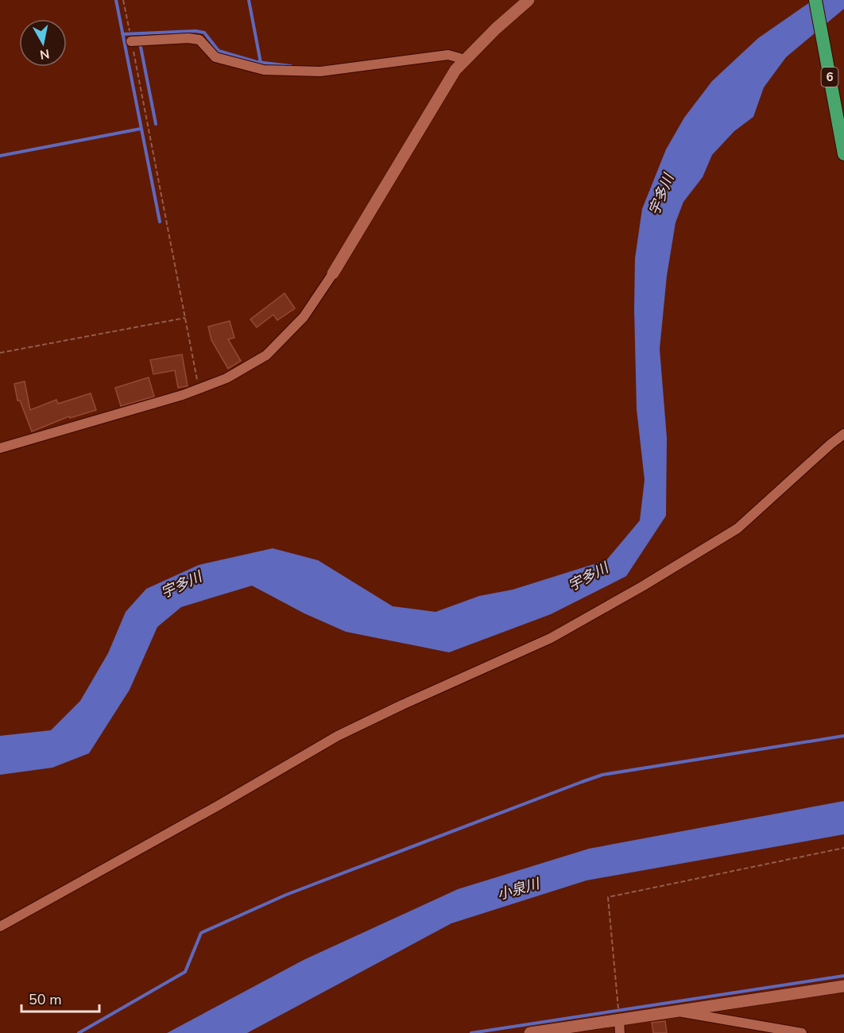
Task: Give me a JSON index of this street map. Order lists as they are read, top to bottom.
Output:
{
  "streets": {
    "highway": ["6"]
  },
  "water": ["宇多川", "小泉川"],
  "scale_bar": "50 m",
  "north": "bottom"
}
